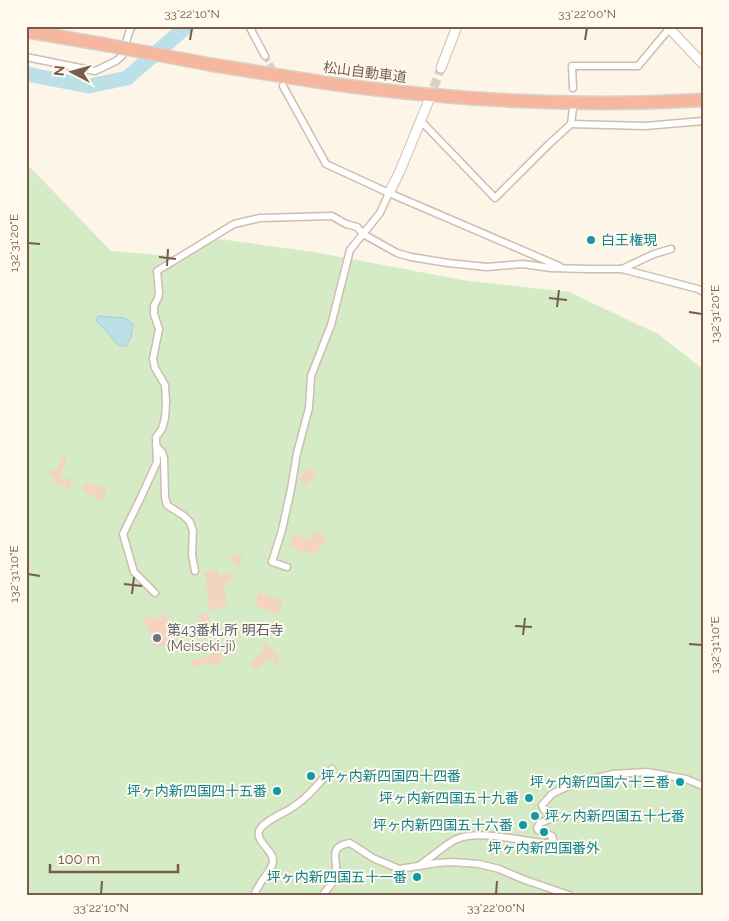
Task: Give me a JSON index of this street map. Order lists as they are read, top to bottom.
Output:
{
  "streets": {
    "highway": ["松山自動車道"]
  },
  "places": [
    "白王権現",
    "第43番札所 明石寺 (Meiseki-ji)",
    "坪ヶ内新四国四十四番",
    "坪ヶ内新四国六十三番",
    "坪ヶ内新四国四十五番",
    "坪ヶ内新四国五十九番",
    "坪ヶ内新四国五十七番",
    "坪ヶ内新四国五十六番",
    "坪ヶ内新四国番外",
    "坪ヶ内新四国五十一番"
  ],
  "scale_bar": "100 m",
  "north": "left",
  "coordinates": [
    "33°22'10\"N",
    "33°22'00\"N",
    "132°31'20\"E",
    "132°31'10\"E"
  ]
}
